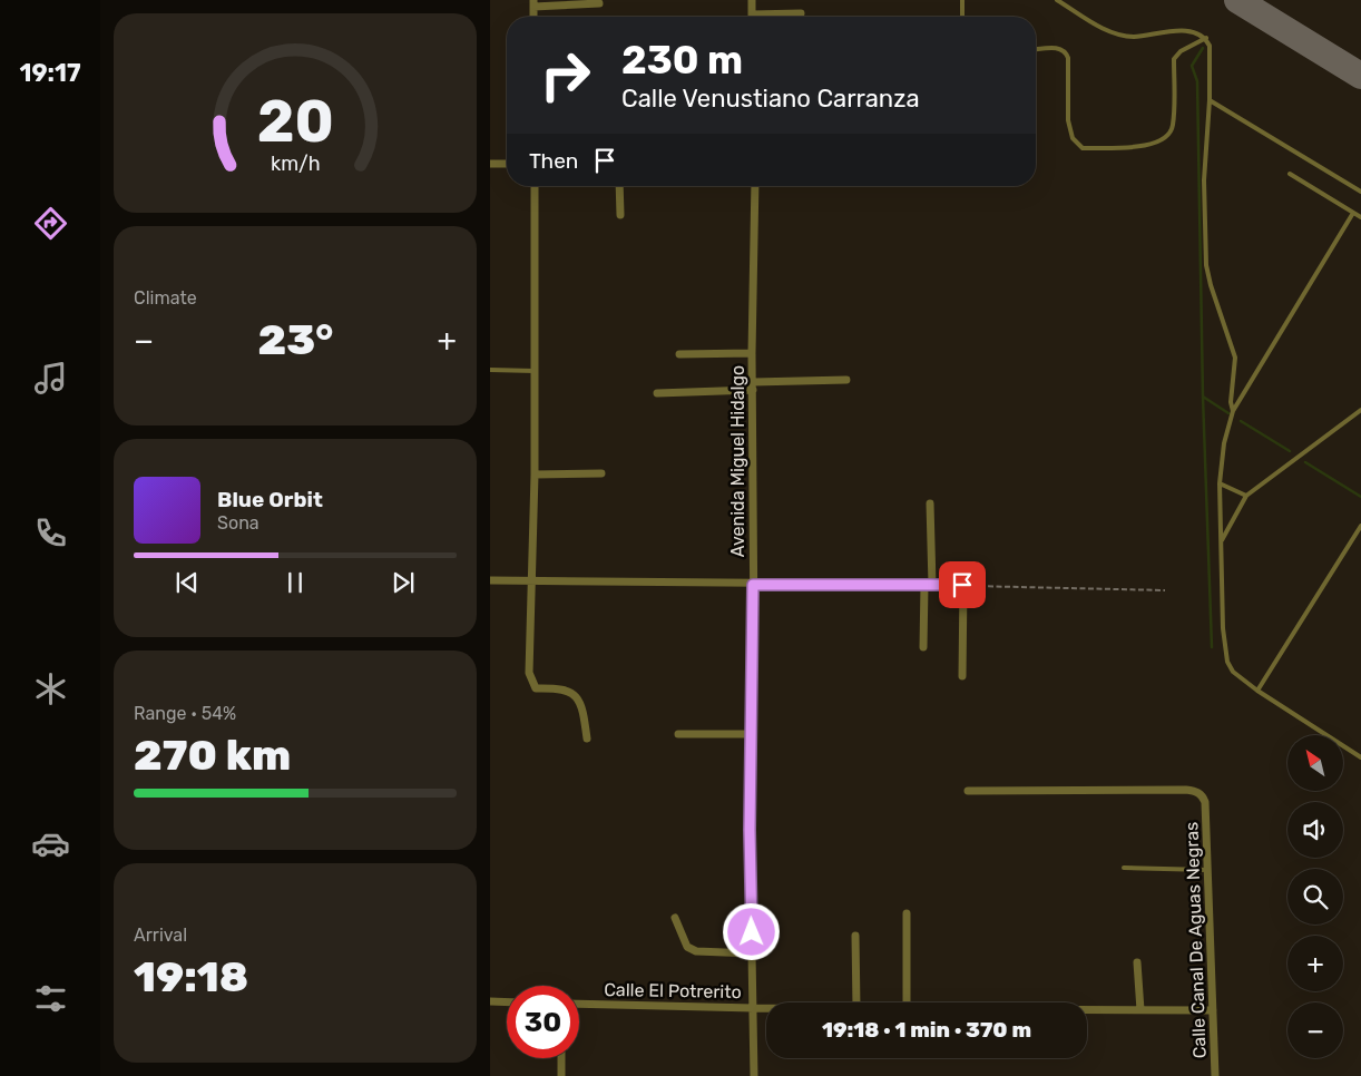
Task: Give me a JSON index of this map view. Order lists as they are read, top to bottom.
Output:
{
  "streets": {
    "street": ["Avenida Miguel Hidalgo", "Calle Canal De Aguas Negras", "Calle El Potrerito"]
  },
  "crossings": [
    ["Avenida Miguel Hidalgo", "Calle El Potrerito"],
    ["Calle Canal De Aguas Negras", "Calle El Potrerito"]
  ],
  "north": "top left",
  "page": {
    "tabs": "19:17",
    "turn": ["230 m", "Calle Venustiano Carranza"],
    "then": "Then",
    "tile": [
      "Climate",
      ["Range · 54%", "270 km"],
      ["Arrival", "19:18"]
    ],
    "heat": ["−", "23°", "+"],
    "song": ["Blue Orbit", "Sona"],
    "map_buttons": ["+", "−"],
    "limit": "30",
    "trip": "19:18 · 1 min · 370 m",
    "gauge": ["20", "km/h"]
  }
}
